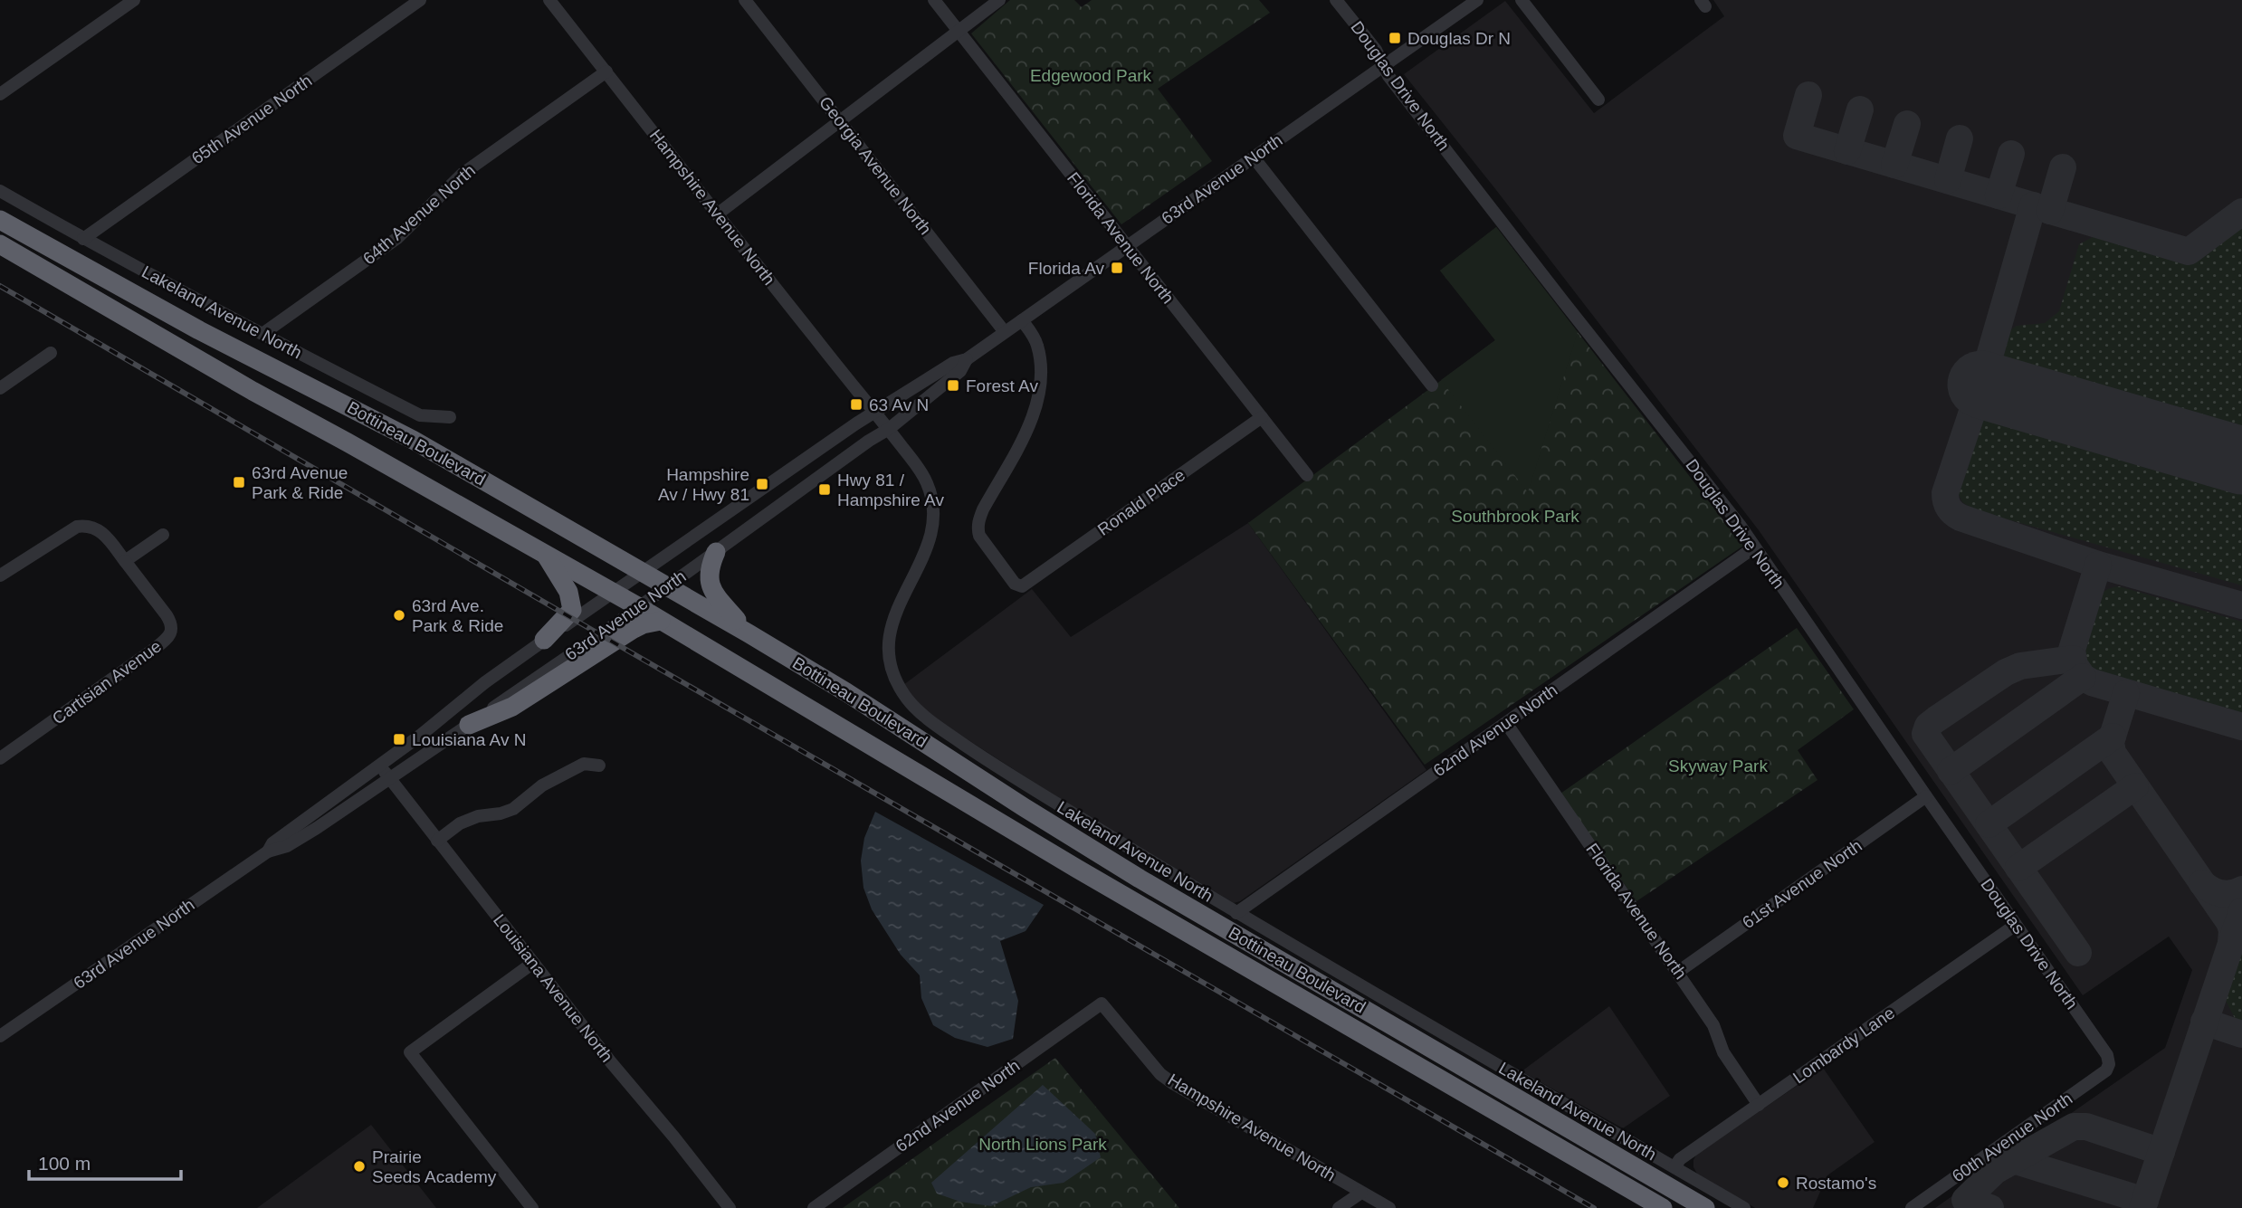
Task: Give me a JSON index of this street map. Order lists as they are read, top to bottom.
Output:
{
  "streets": {
    "highway": ["Bottineau Boulevard"],
    "street": [
      "Douglas Drive North",
      "65th Avenue North",
      "Georgia Avenue North",
      "63rd Avenue North",
      "Hampshire Avenue North",
      "64th Avenue North",
      "Florida Avenue North",
      "Lakeland Avenue North",
      "Ronald Place",
      "Cartisian Avenue",
      "62nd Avenue North",
      "61st Avenue North",
      "Louisiana Avenue North",
      "Lombardy Lane",
      "60th Avenue North"
    ]
  },
  "crossings": [
    ["Douglas Drive North", "63rd Avenue North"],
    ["Douglas Drive North", "62nd Avenue North"],
    ["Douglas Drive North", "61st Avenue North"],
    ["Douglas Drive North", "Lombardy Lane"],
    ["Douglas Drive North", "60th Avenue North"],
    ["65th Avenue North", "Lakeland Avenue North"],
    ["Georgia Avenue North", "63rd Avenue North"],
    ["63rd Avenue North", "Hampshire Avenue North"],
    ["63rd Avenue North", "Florida Avenue North"],
    ["63rd Avenue North", "Lakeland Avenue North"],
    ["63rd Avenue North", "Bottineau Boulevard"],
    ["63rd Avenue North", "Ronald Place"],
    ["63rd Avenue North", "Louisiana Avenue North"],
    ["Hampshire Avenue North", "64th Avenue North"],
    ["Hampshire Avenue North", "Lakeland Avenue North"],
    ["Hampshire Avenue North", "62nd Avenue North"],
    ["64th Avenue North", "Lakeland Avenue North"],
    ["Florida Avenue North", "Ronald Place"],
    ["Florida Avenue North", "62nd Avenue North"],
    ["Florida Avenue North", "61st Avenue North"],
    ["Florida Avenue North", "Lombardy Lane"],
    ["Lakeland Avenue North", "62nd Avenue North"],
    ["Lakeland Avenue North", "Lombardy Lane"]
  ],
  "parks": [
    "Edgewood Park",
    "Southbrook Park",
    "Skyway Park",
    "North Lions Park"
  ],
  "places": {
    "transit": [
      "Douglas Dr N",
      "Florida Av",
      "Forest Av",
      "63 Av N",
      "63rd Avenue Park & Ride",
      "Hampshire Av / Hwy 81",
      "Hwy 81 / Hampshire Av",
      "Louisiana Av N"
    ],
    "other": ["63rd Ave. Park & Ride", "Prairie Seeds Academy", "Rostamo's"]
  },
  "scale_bar": "100 m"
}
